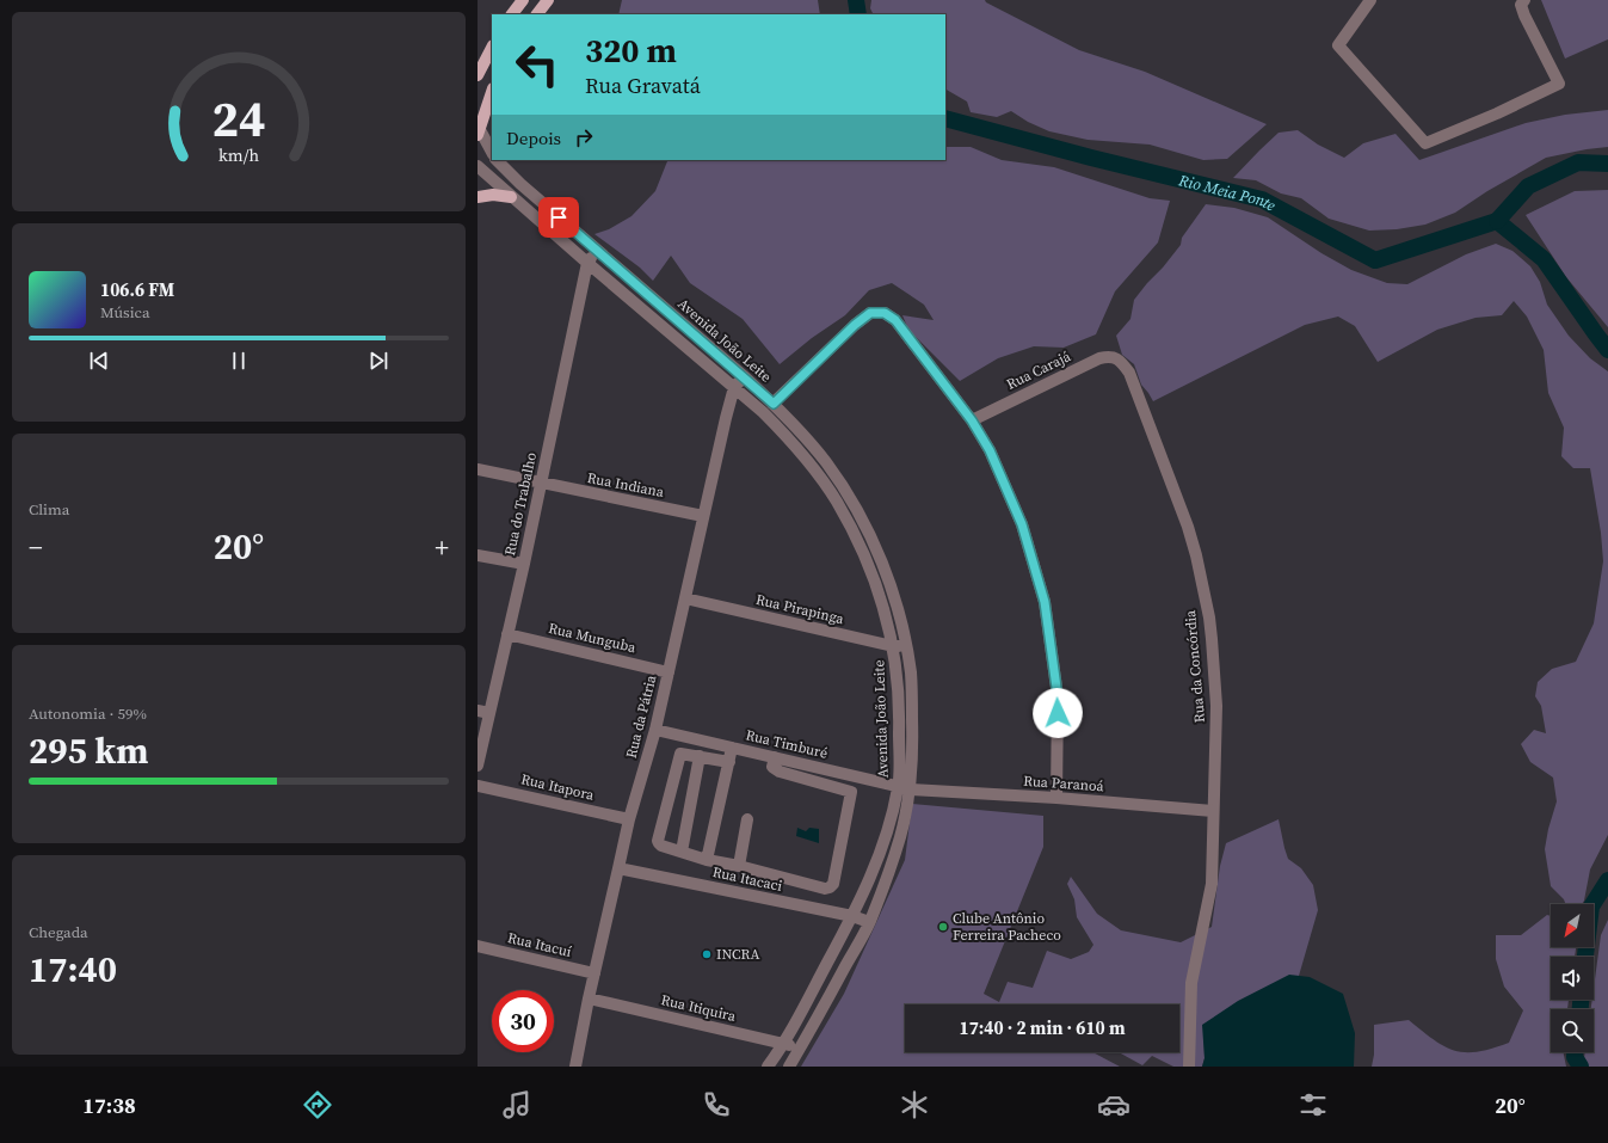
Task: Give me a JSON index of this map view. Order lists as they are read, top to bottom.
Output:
{
  "streets": {
    "street": [
      "Avenida João Leite",
      "Rua Carajá",
      "Rua Indiana",
      "Rua do Trabalho",
      "Rua Pirapinga",
      "Rua Munguba",
      "Rua da Concórdia",
      "Rua da Pátria",
      "Rua Timburé",
      "Rua Paranoá",
      "Rua Itapora",
      "Rua Itacaci",
      "Rua Itacuí",
      "Rua Itiquira"
    ]
  },
  "crossings": [
    ["Avenida João Leite", "Rua do Trabalho"],
    ["Avenida João Leite", "Rua Pirapinga"],
    ["Avenida João Leite", "Rua da Pátria"],
    ["Avenida João Leite", "Rua Timburé"],
    ["Avenida João Leite", "Rua Paranoá"],
    ["Avenida João Leite", "Rua Itacaci"],
    ["Avenida João Leite", "Rua Itiquira"],
    ["Rua Carajá", "Rua da Concórdia"],
    ["Rua Indiana", "Rua do Trabalho"],
    ["Rua Indiana", "Rua da Pátria"],
    ["Rua do Trabalho", "Rua Munguba"],
    ["Rua Pirapinga", "Rua da Pátria"],
    ["Rua Munguba", "Rua da Pátria"],
    ["Rua da Concórdia", "Rua Paranoá"],
    ["Rua da Pátria", "Rua Timburé"],
    ["Rua da Pátria", "Rua Itapora"],
    ["Rua da Pátria", "Rua Itacaci"],
    ["Rua da Pátria", "Rua Itacuí"],
    ["Rua da Pátria", "Rua Itiquira"],
    ["Rua Timburé", "Rua Paranoá"]
  ],
  "water": ["Rio Meia Ponte"],
  "places": ["Clube Antônio Ferreira Pacheco", "INCRA"],
  "north": "bottom left",
  "page": {
    "turn": ["320 m", "Rua Gravatá"],
    "then": "Depois",
    "song": ["106.6 FM", "Música"],
    "tile": [
      "Clima",
      ["Autonomia · 59%", "295 km"],
      ["Chegada", "17:40"]
    ],
    "heat": ["−", "20°", "+"],
    "limit": "30",
    "trip": "17:40 · 2 min · 610 m",
    "tabs": ["17:38", "20°"],
    "gauge": ["24", "km/h"]
  }
}
